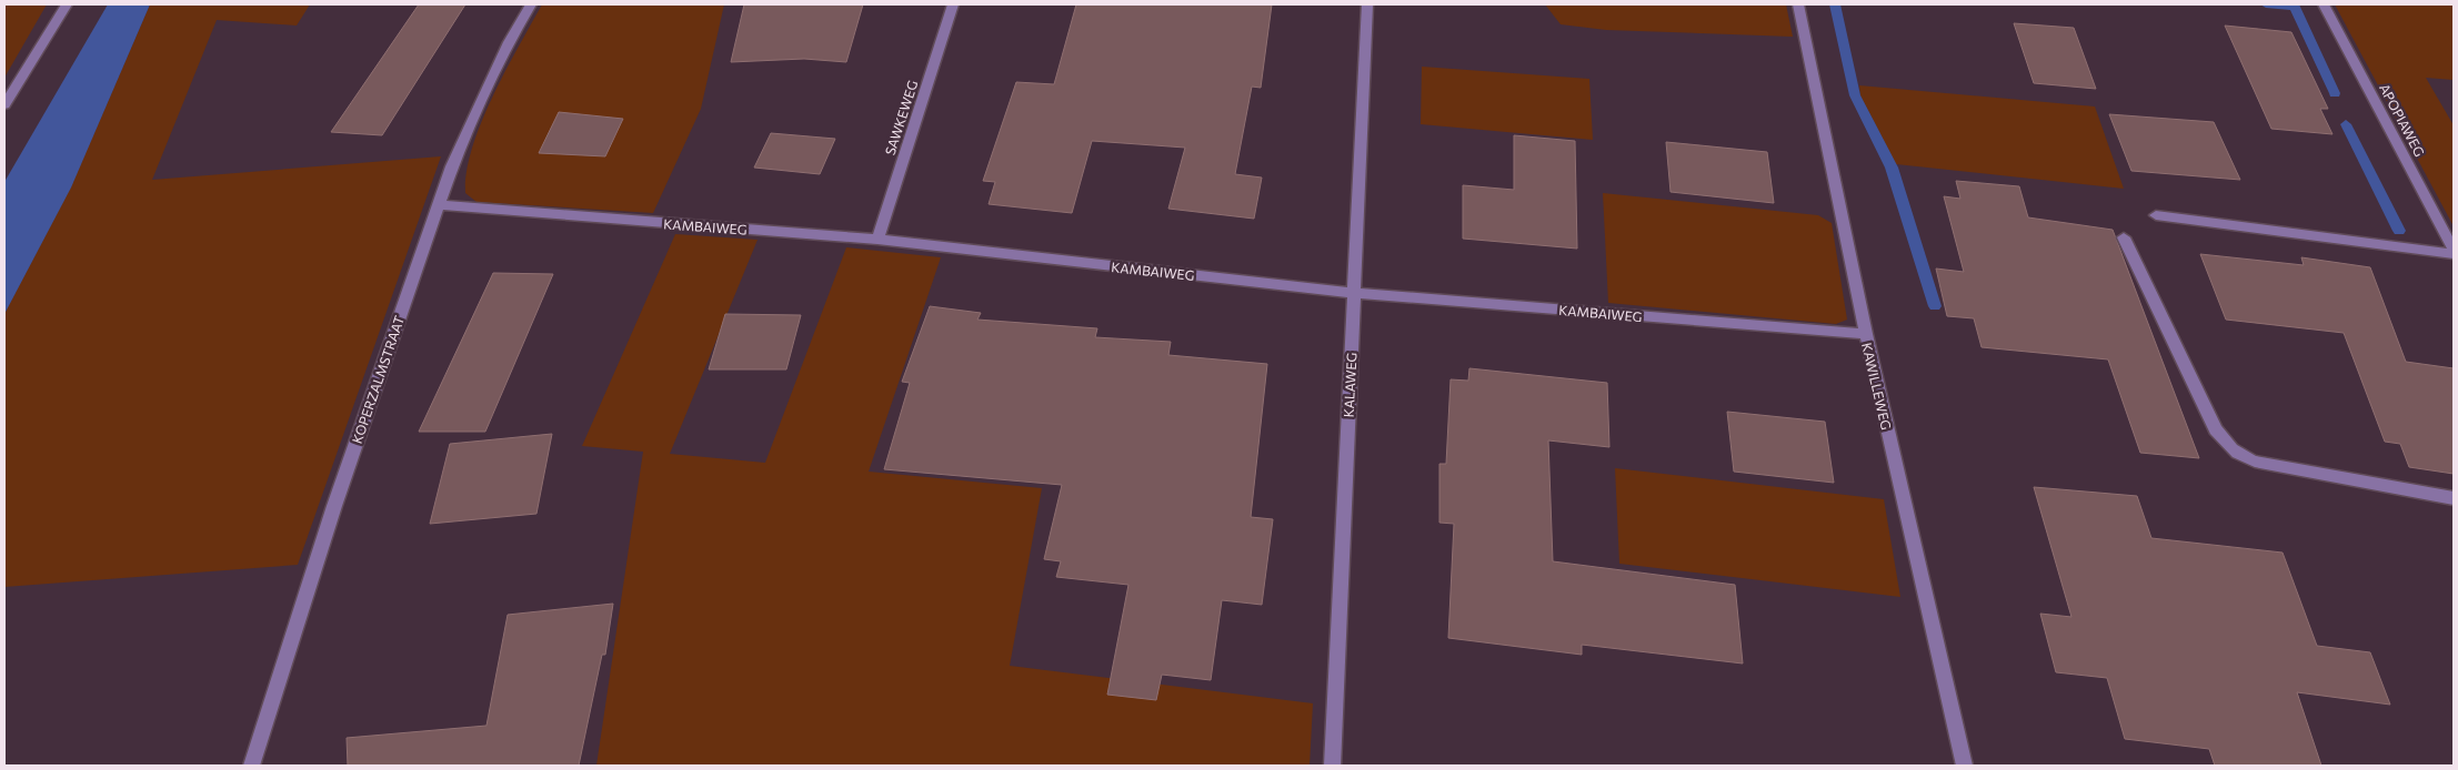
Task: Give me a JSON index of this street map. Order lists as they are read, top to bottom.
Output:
{
  "streets": {
    "street": [
      "SAWKEWEG",
      "APOPIAWEG",
      "KAMBAIWEG",
      "KOPERZALMSTRAAT",
      "KALAWEG",
      "KAWILLEWEG"
    ]
  },
  "crossings": [
    ["SAWKEWEG", "KAMBAIWEG"],
    ["KAMBAIWEG", "KOPERZALMSTRAAT"],
    ["KAMBAIWEG", "KALAWEG"],
    ["KAMBAIWEG", "KAWILLEWEG"]
  ]
}
